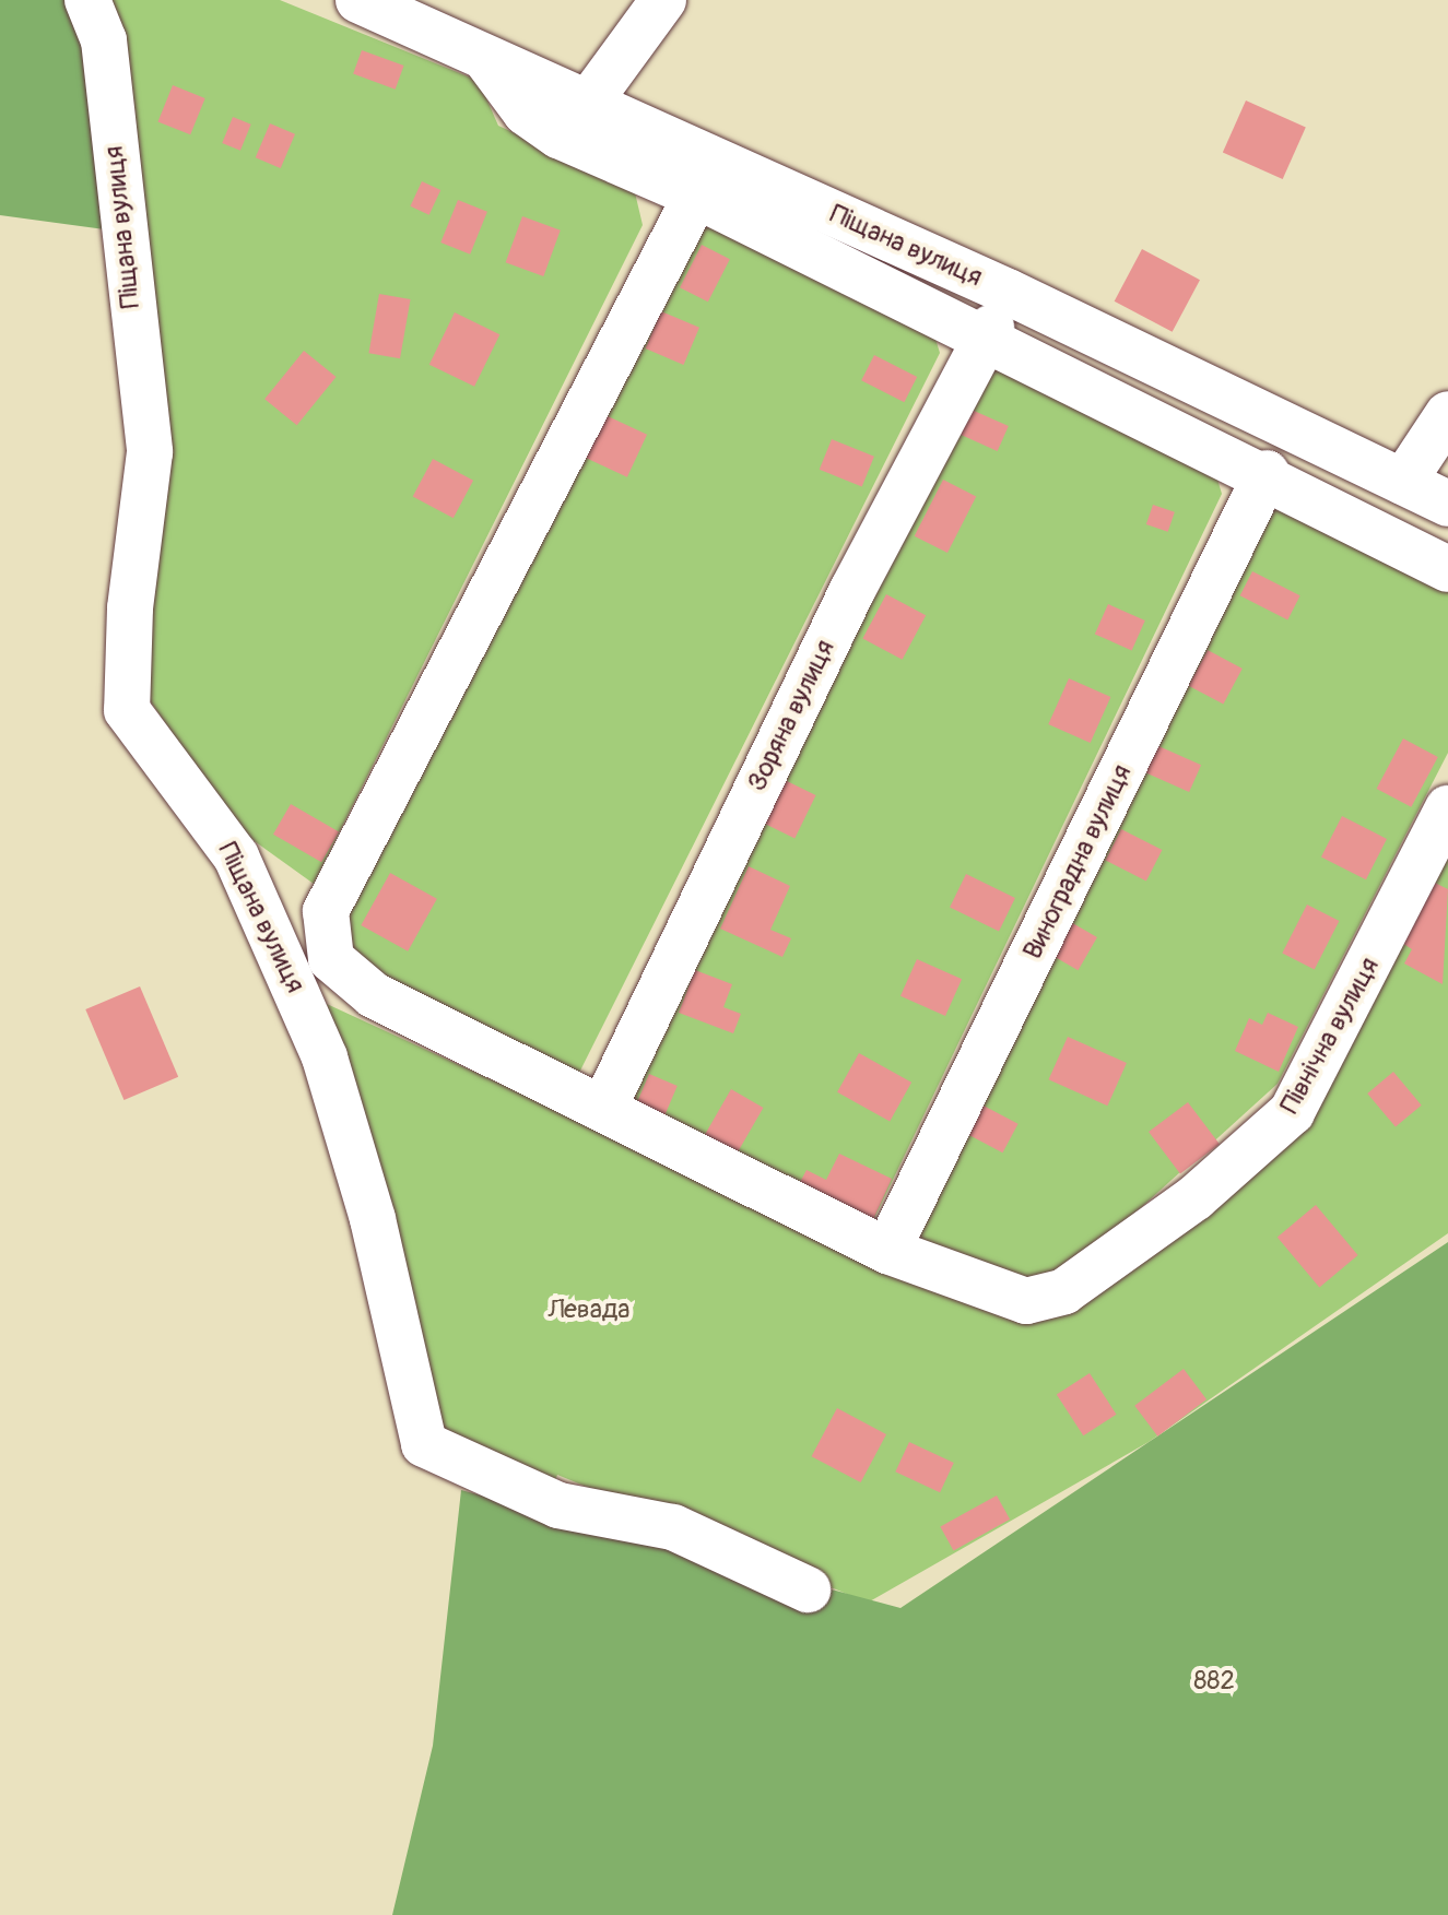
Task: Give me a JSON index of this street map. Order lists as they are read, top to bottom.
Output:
{
  "streets": {
    "street": [
      "Піщана вулиця",
      "Зоряна вулиця",
      "Виноградна вулиця",
      "Північна вулиця"
    ]
  },
  "crossings": [
    ["Виноградна вулиця", "Північна вулиця"]
  ],
  "parks": ["Левада", "882"]
}
